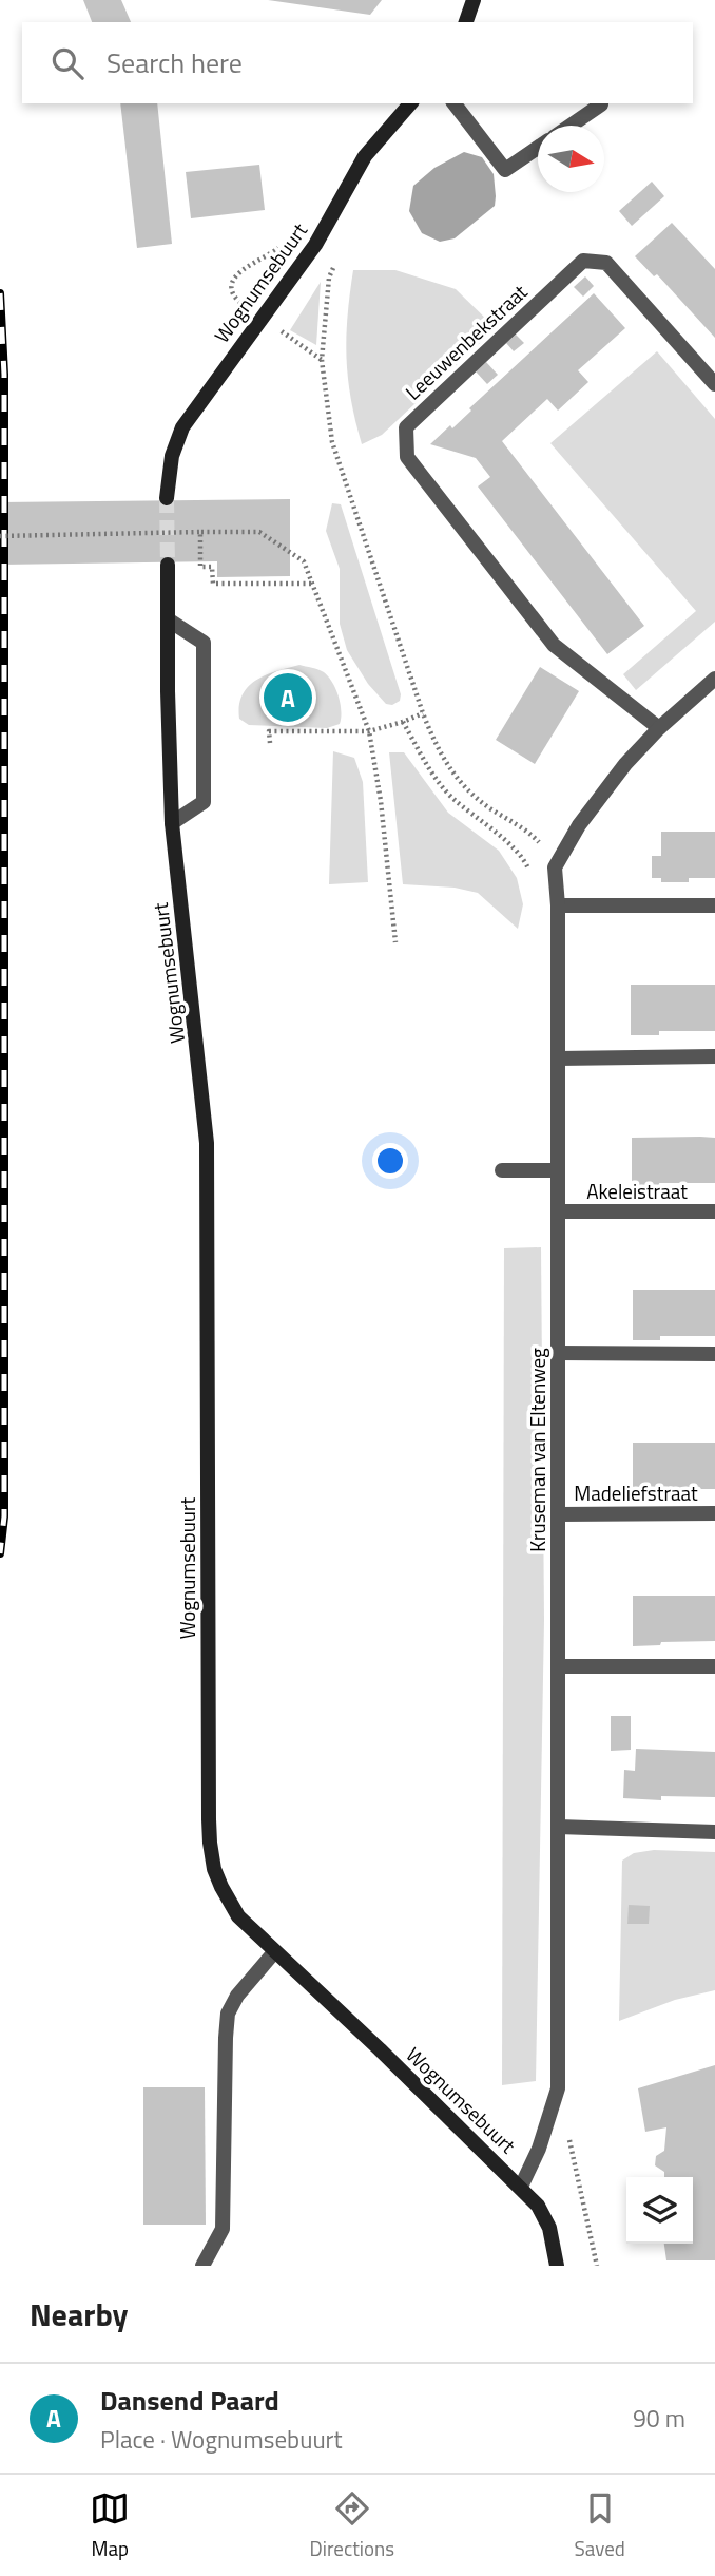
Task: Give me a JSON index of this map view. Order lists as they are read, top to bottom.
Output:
{
  "streets": {
    "street": [
      "Wognumsebuurt",
      "Leeuwenbekstraat",
      "Akeleistraat",
      "Kruseman van Eltenweg",
      "Madeliefstraat"
    ]
  },
  "crossings": [
    ["Wognumsebuurt", "Kruseman van Eltenweg"],
    ["Akeleistraat", "Kruseman van Eltenweg"],
    ["Kruseman van Eltenweg", "Madeliefstraat"]
  ],
  "north": "right",
  "page": {
    "search": "Search here",
    "pins": "A",
    "heading": "Nearby",
    "list": [
      {
        "mark": "A",
        "name": "Dansend Paard",
        "note": "Place · Wognumsebuurt",
        "value": "90 m"
      }
    ],
    "nav": ["Map", "Directions", "Saved"]
  }
}
